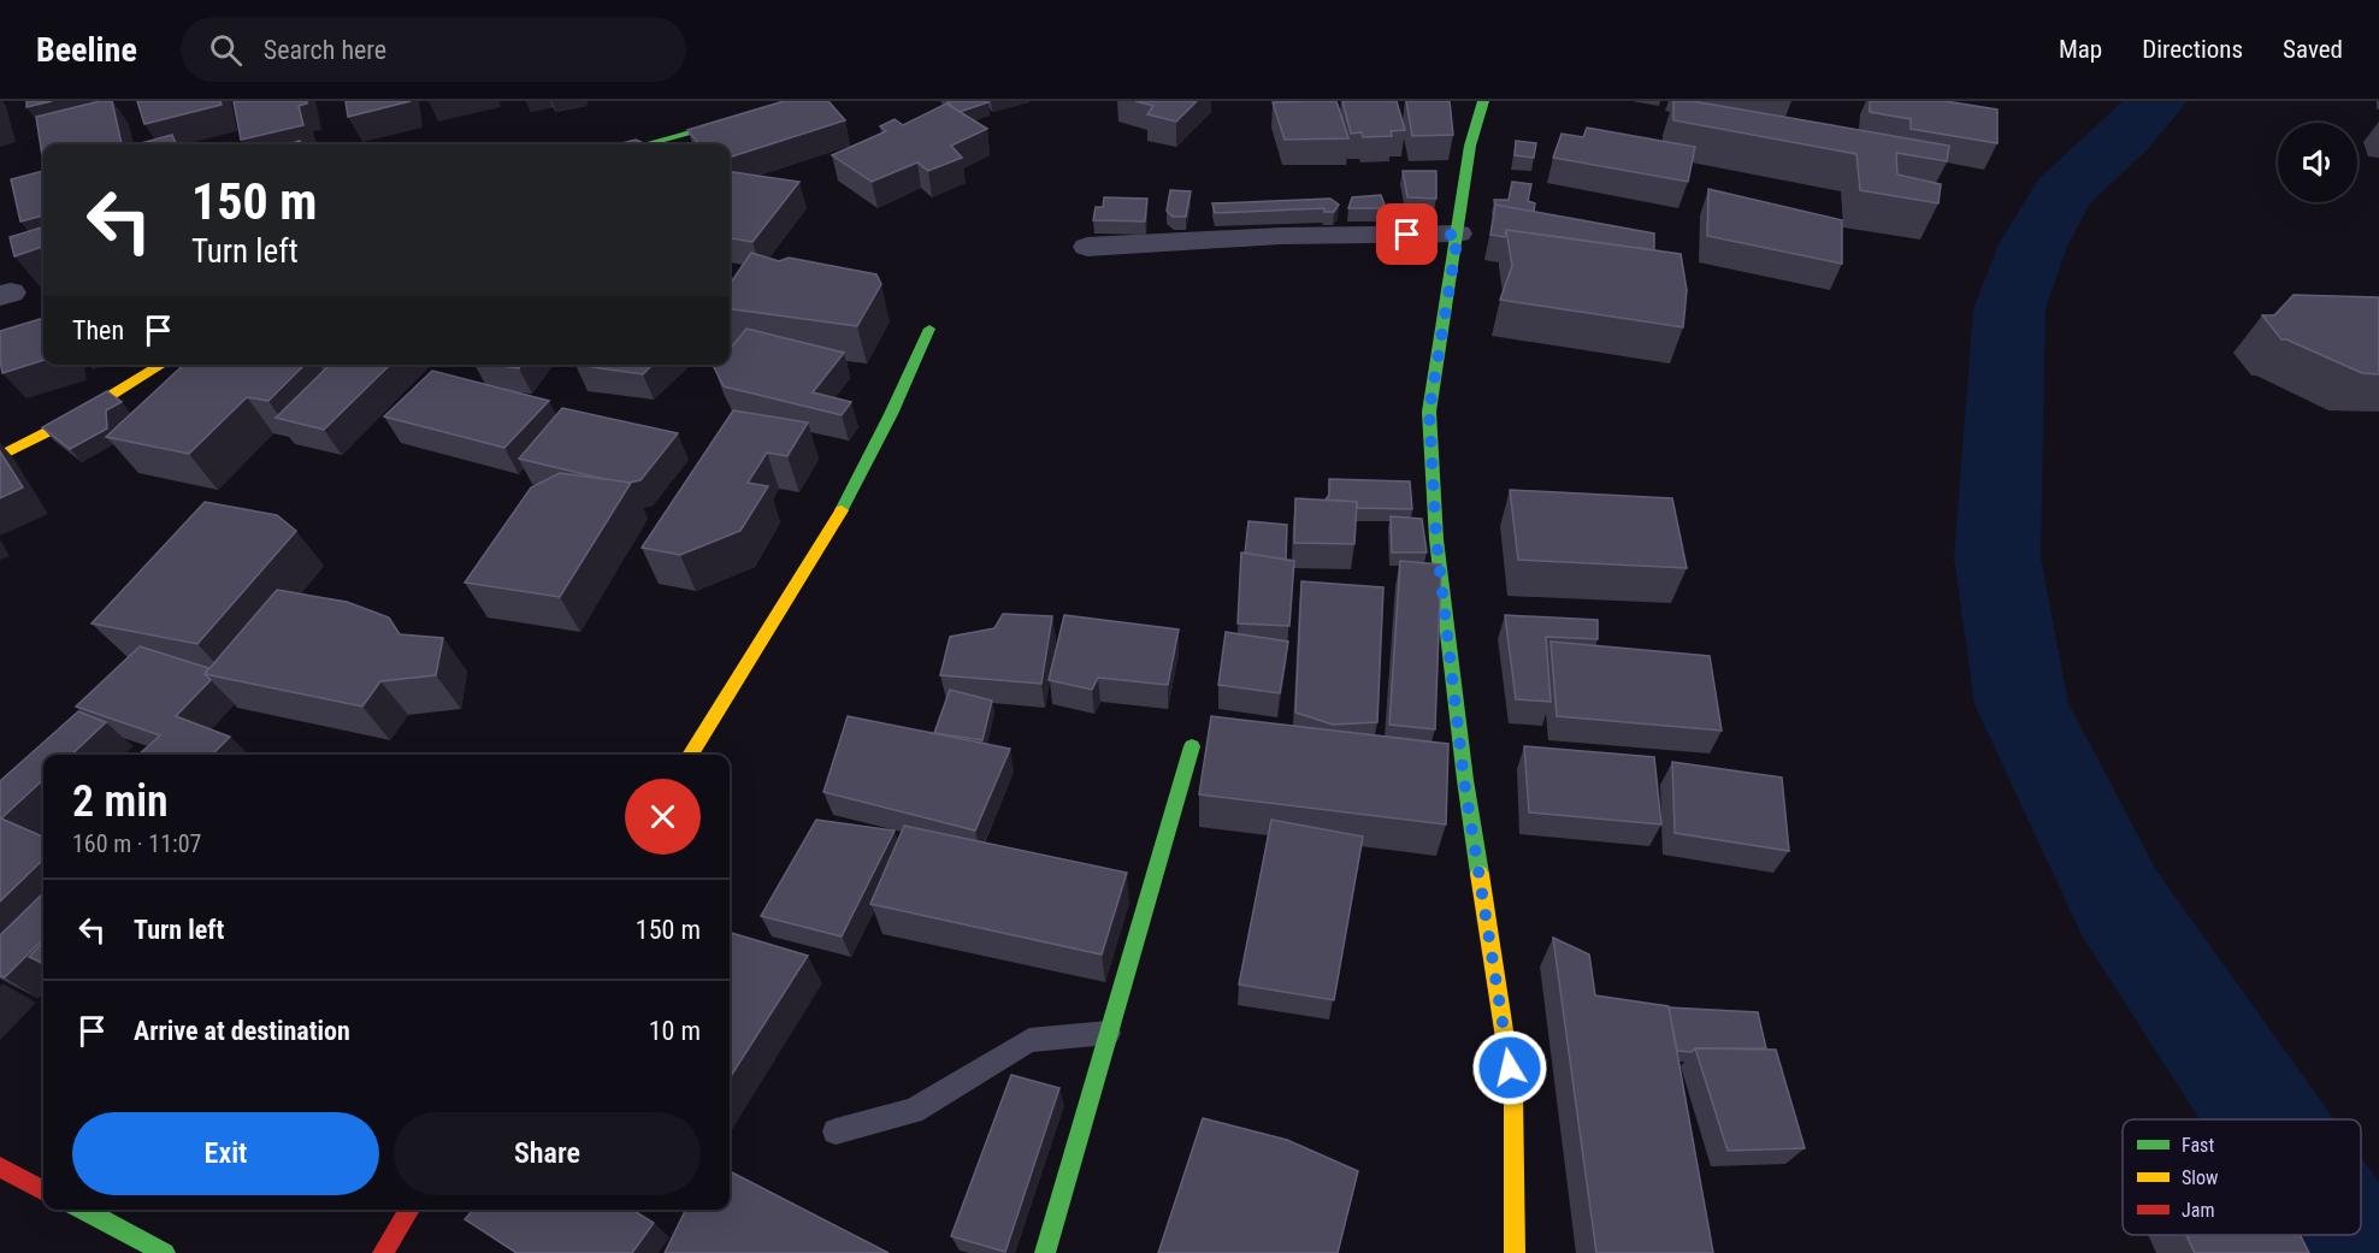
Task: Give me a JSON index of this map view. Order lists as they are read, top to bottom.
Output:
{
  "legend": ["Fast", "Slow", "Jam"],
  "page": {
    "header": "Beeline",
    "search": "Search here",
    "nav": ["Map", "Directions", "Saved"],
    "turn": ["150 m", "Turn left"],
    "then": "Then",
    "heading": ["2 min", "160 m · 11:07"],
    "list": [
      {
        "name": "Turn left",
        "value": "150 m"
      },
      {
        "name": "Arrive at destination",
        "value": "10 m"
      }
    ],
    "buttons": ["Exit", "Share"]
  }
}
